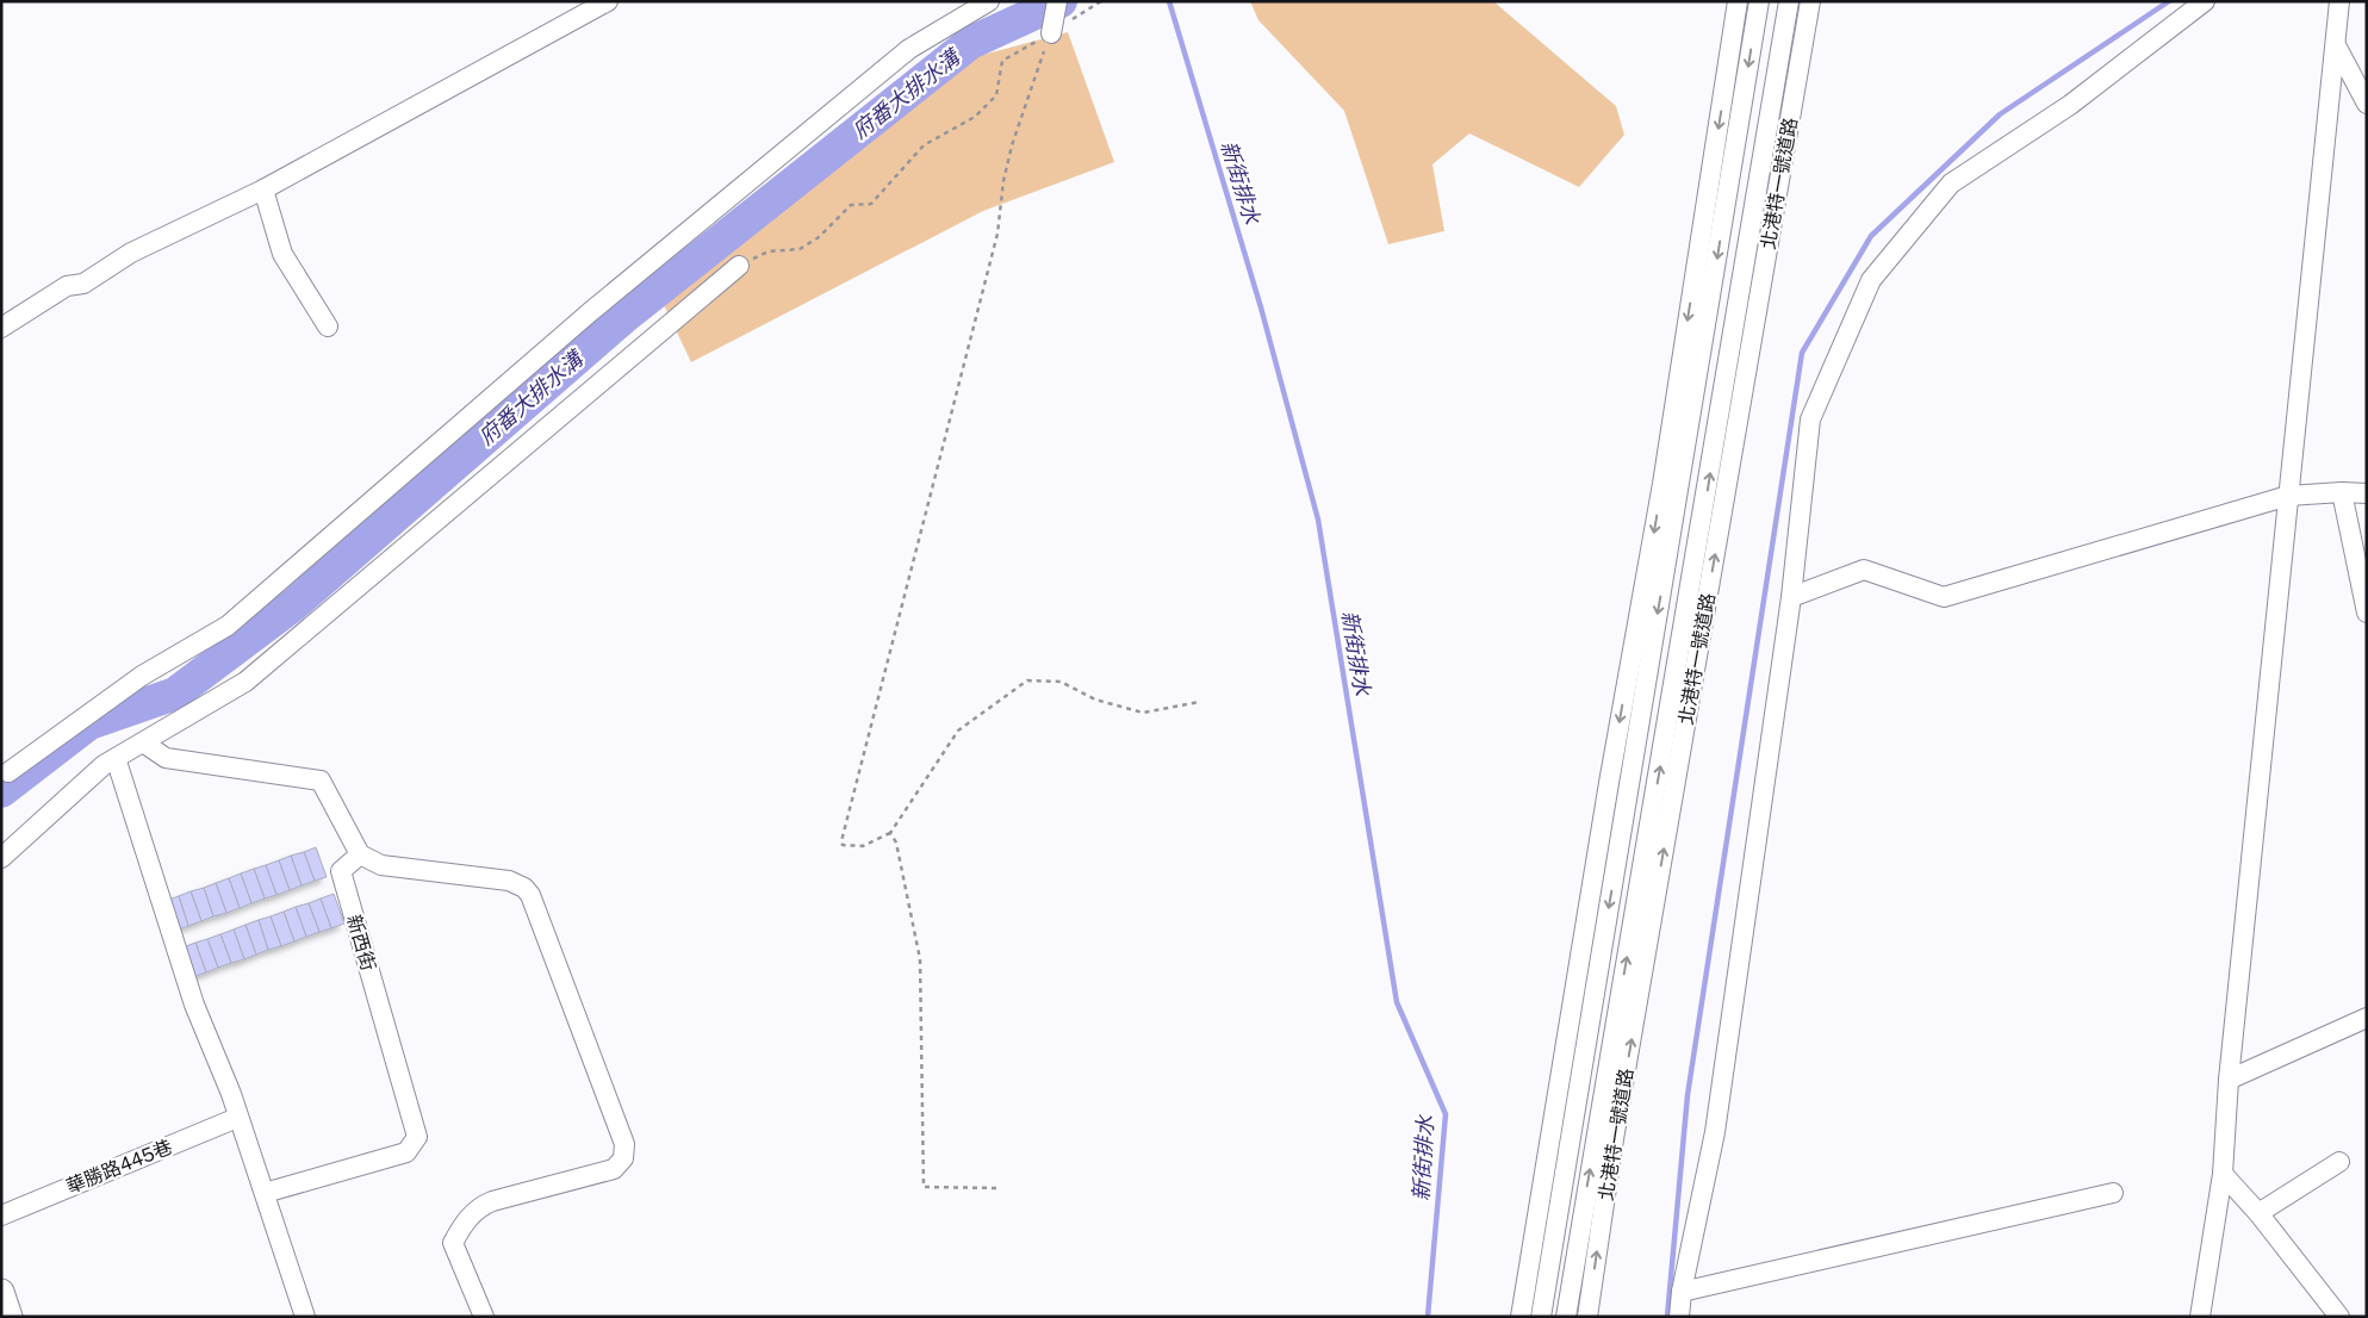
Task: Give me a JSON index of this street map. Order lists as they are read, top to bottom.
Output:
{
  "streets": {
    "street": ["北港特一號道路", "新西街", "華勝路445巷"]
  },
  "water": ["府番大排水溝", "新街排水"]
}
